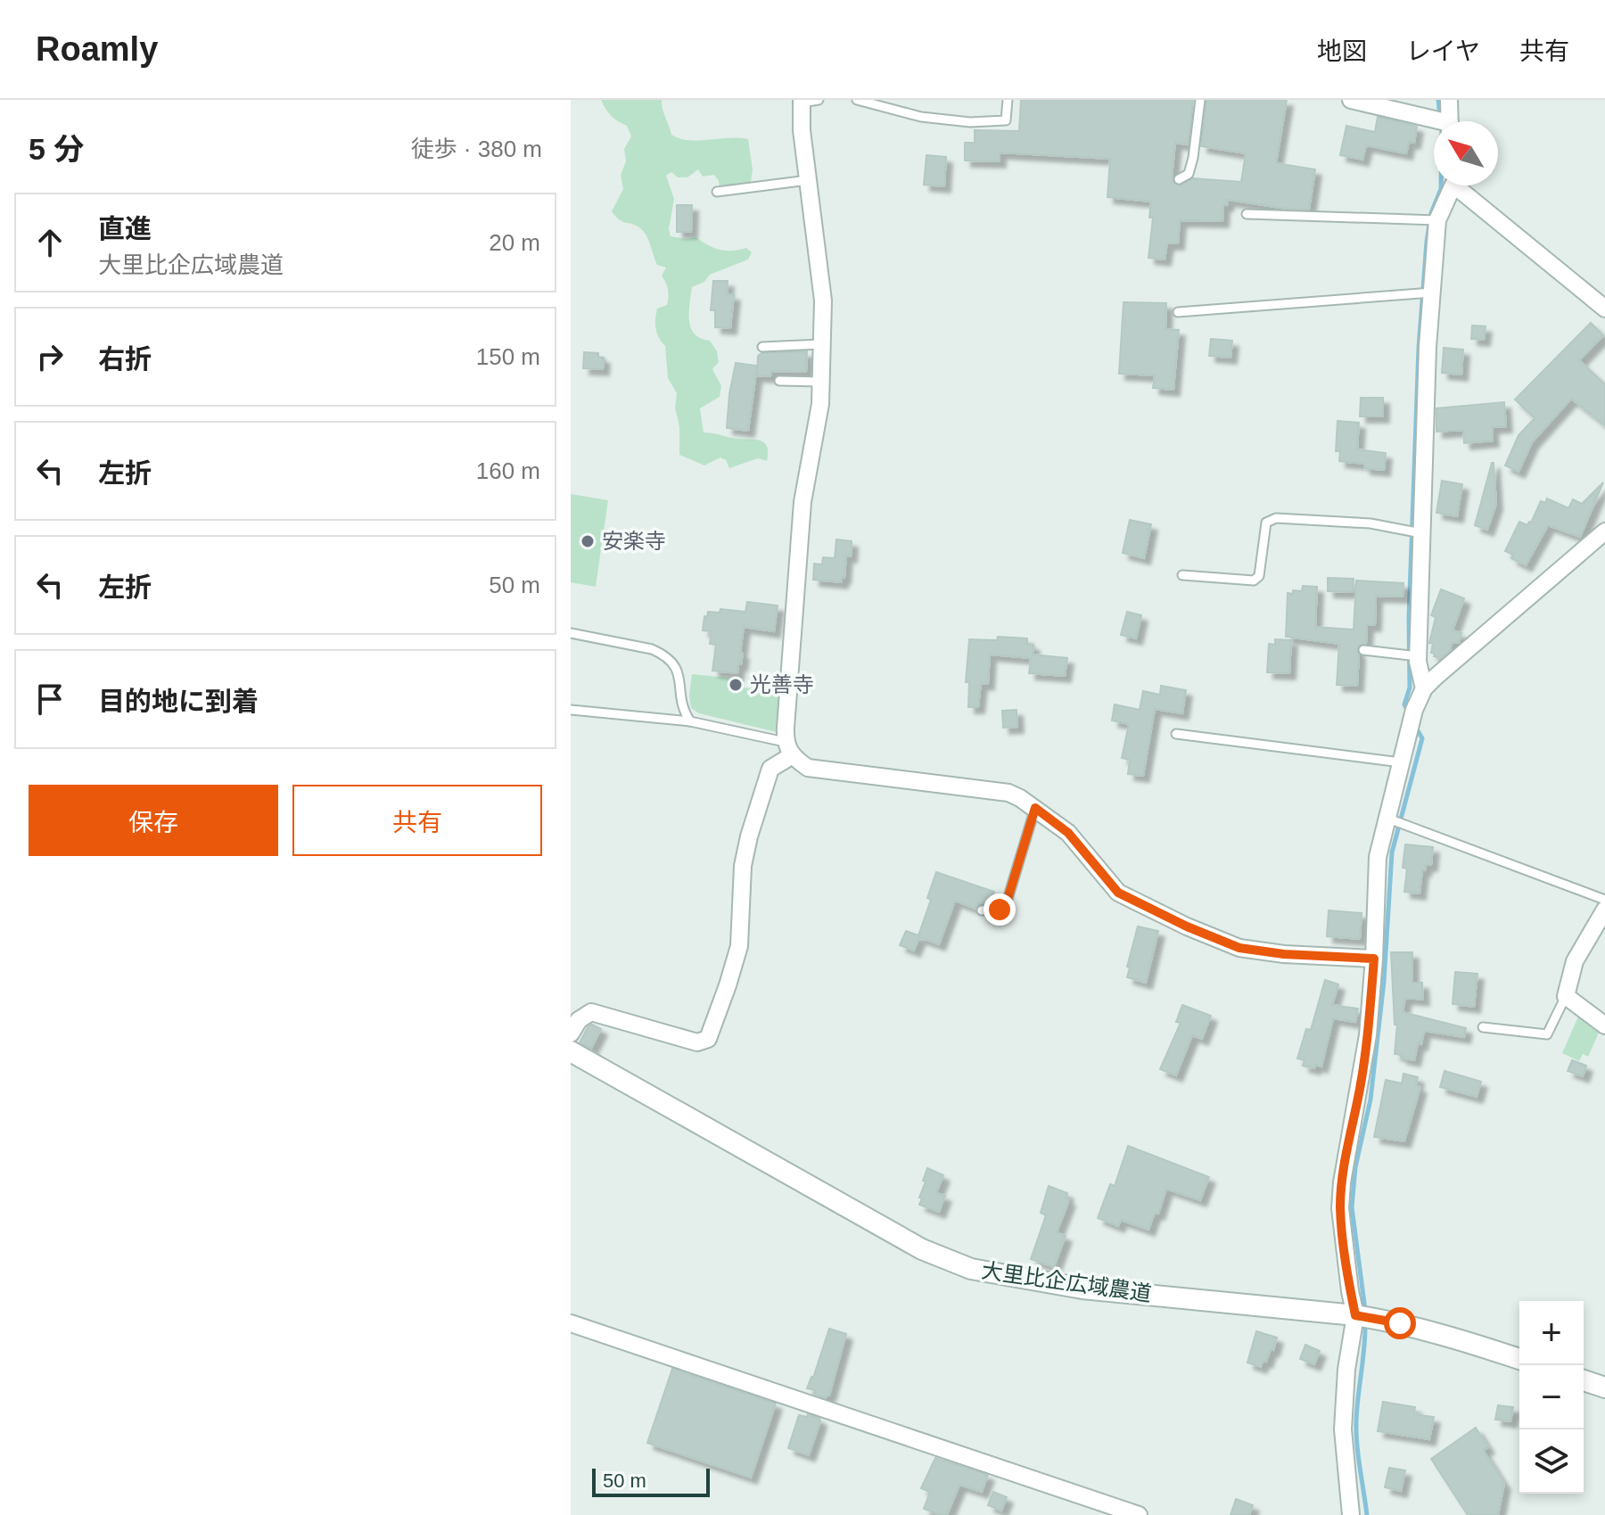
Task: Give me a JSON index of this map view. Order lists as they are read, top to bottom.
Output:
{
  "streets": {
    "street": ["大里比企広域農道"]
  },
  "places": ["安楽寺", "光善寺"],
  "scale_bar": "50 m",
  "north": "top left",
  "page": {
    "header": "Roamly",
    "nav": ["地図", "レイヤ", "共有"],
    "heading": ["5 分", "徒歩 · 380 m"],
    "list": [
      ["直進", "大里比企広域農道", "20 m"],
      ["右折", "150 m"],
      ["左折", "160 m"],
      ["左折", "50 m"],
      "目的地に到着"
    ],
    "buttons": ["保存", "共有"],
    "map_buttons": ["+", "−"],
    "scale": "50 m"
  }
}
